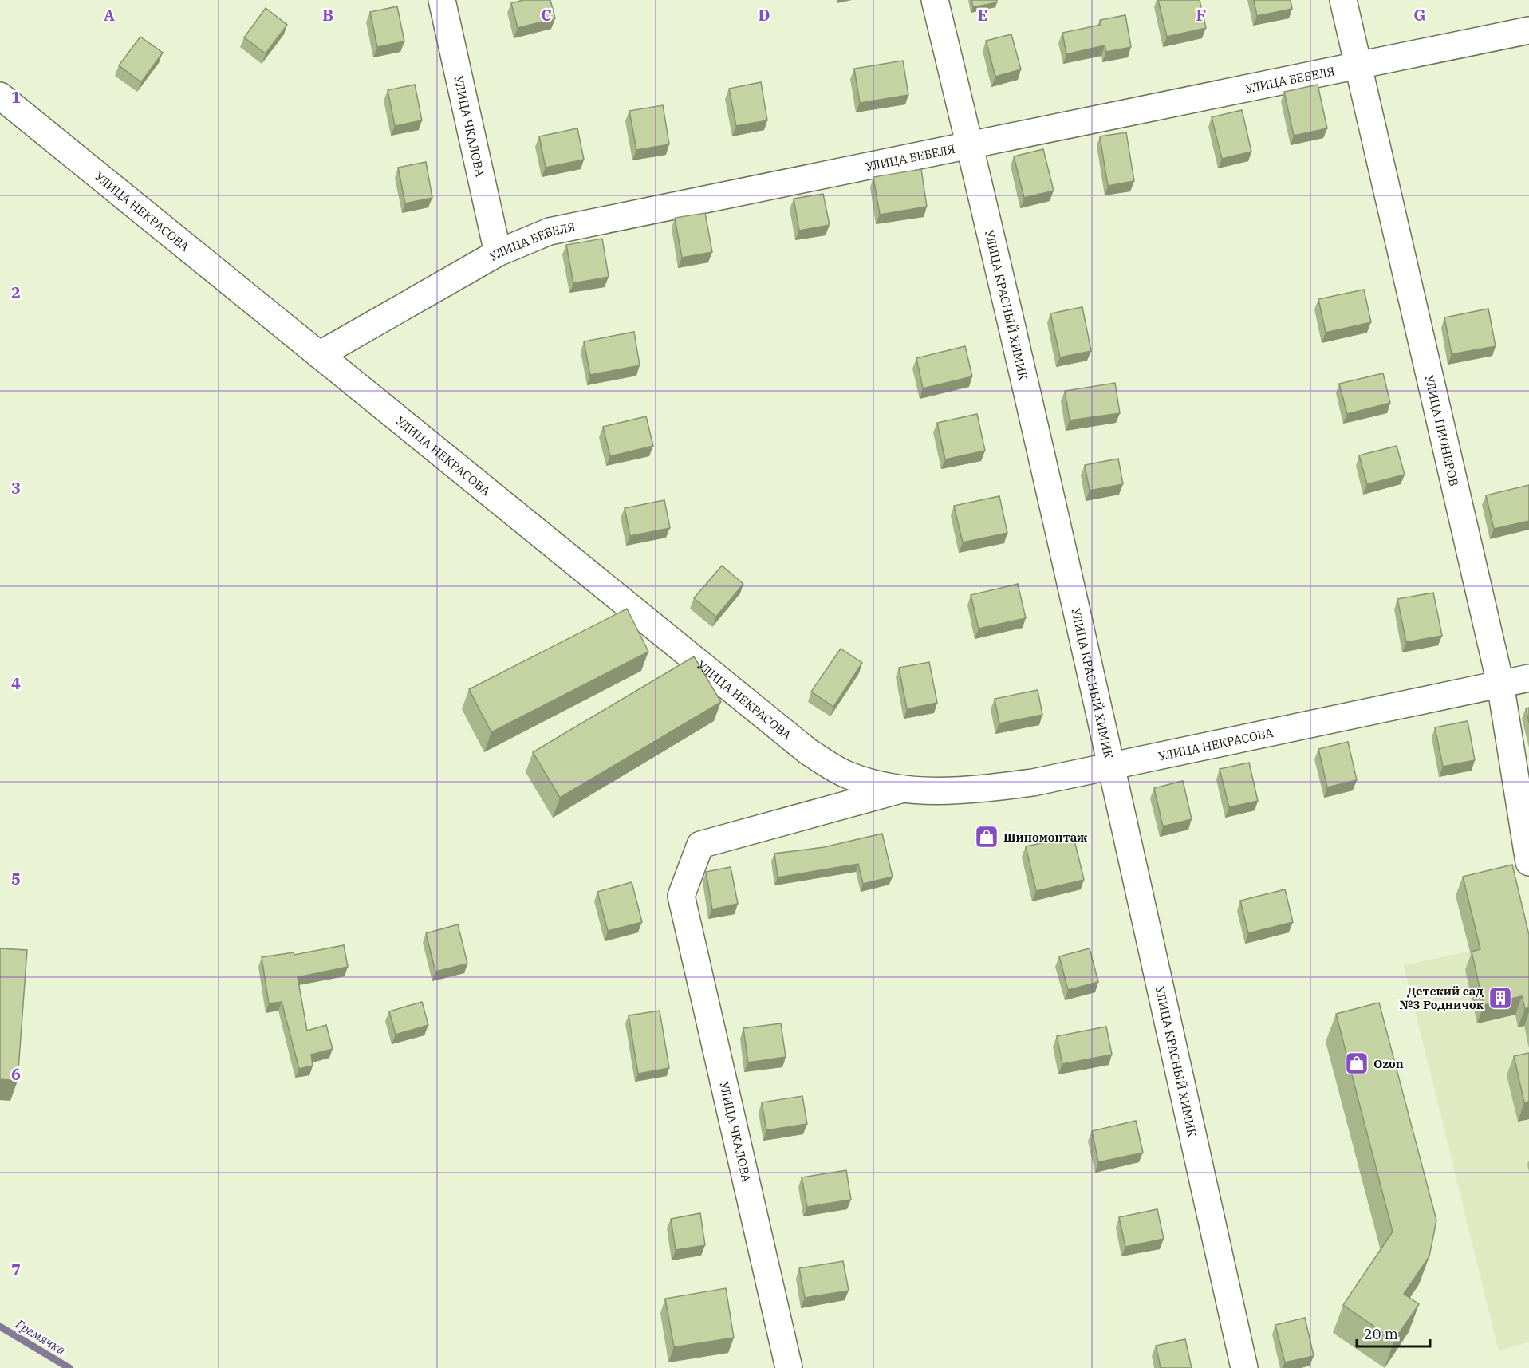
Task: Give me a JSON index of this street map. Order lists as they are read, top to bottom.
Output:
{
  "streets": {
    "street": [
      "УЛИЦА БЕБЕЛЯ",
      "УЛИЦА ЧКАЛОВА",
      "УЛИЦА НЕКРАСОВА",
      "УЛИЦА КРАСНЫЙ ХИМИК",
      "УЛИЦА ПИОНЕРОВ"
    ]
  },
  "crossings": [
    ["УЛИЦА БЕБЕЛЯ", "УЛИЦА ЧКАЛОВА"],
    ["УЛИЦА БЕБЕЛЯ", "УЛИЦА НЕКРАСОВА"],
    ["УЛИЦА БЕБЕЛЯ", "УЛИЦА КРАСНЫЙ ХИМИК"],
    ["УЛИЦА БЕБЕЛЯ", "УЛИЦА ПИОНЕРОВ"],
    ["УЛИЦА ЧКАЛОВА", "УЛИЦА НЕКРАСОВА"],
    ["УЛИЦА НЕКРАСОВА", "УЛИЦА КРАСНЫЙ ХИМИК"],
    ["УЛИЦА НЕКРАСОВА", "УЛИЦА ПИОНЕРОВ"]
  ],
  "water": ["Гремячка"],
  "places": {
    "shop": ["Шиномонтаж", "Ozon"],
    "building": ["Детский сад №3 Родничок"]
  },
  "scale_bar": "20 m",
  "grid": {
    "columns": [
      "A",
      "B",
      "C",
      "D",
      "E",
      "F",
      "G"
    ],
    "rows": [
      "1",
      "2",
      "3",
      "4",
      "5",
      "6",
      "7"
    ]
  }
}
